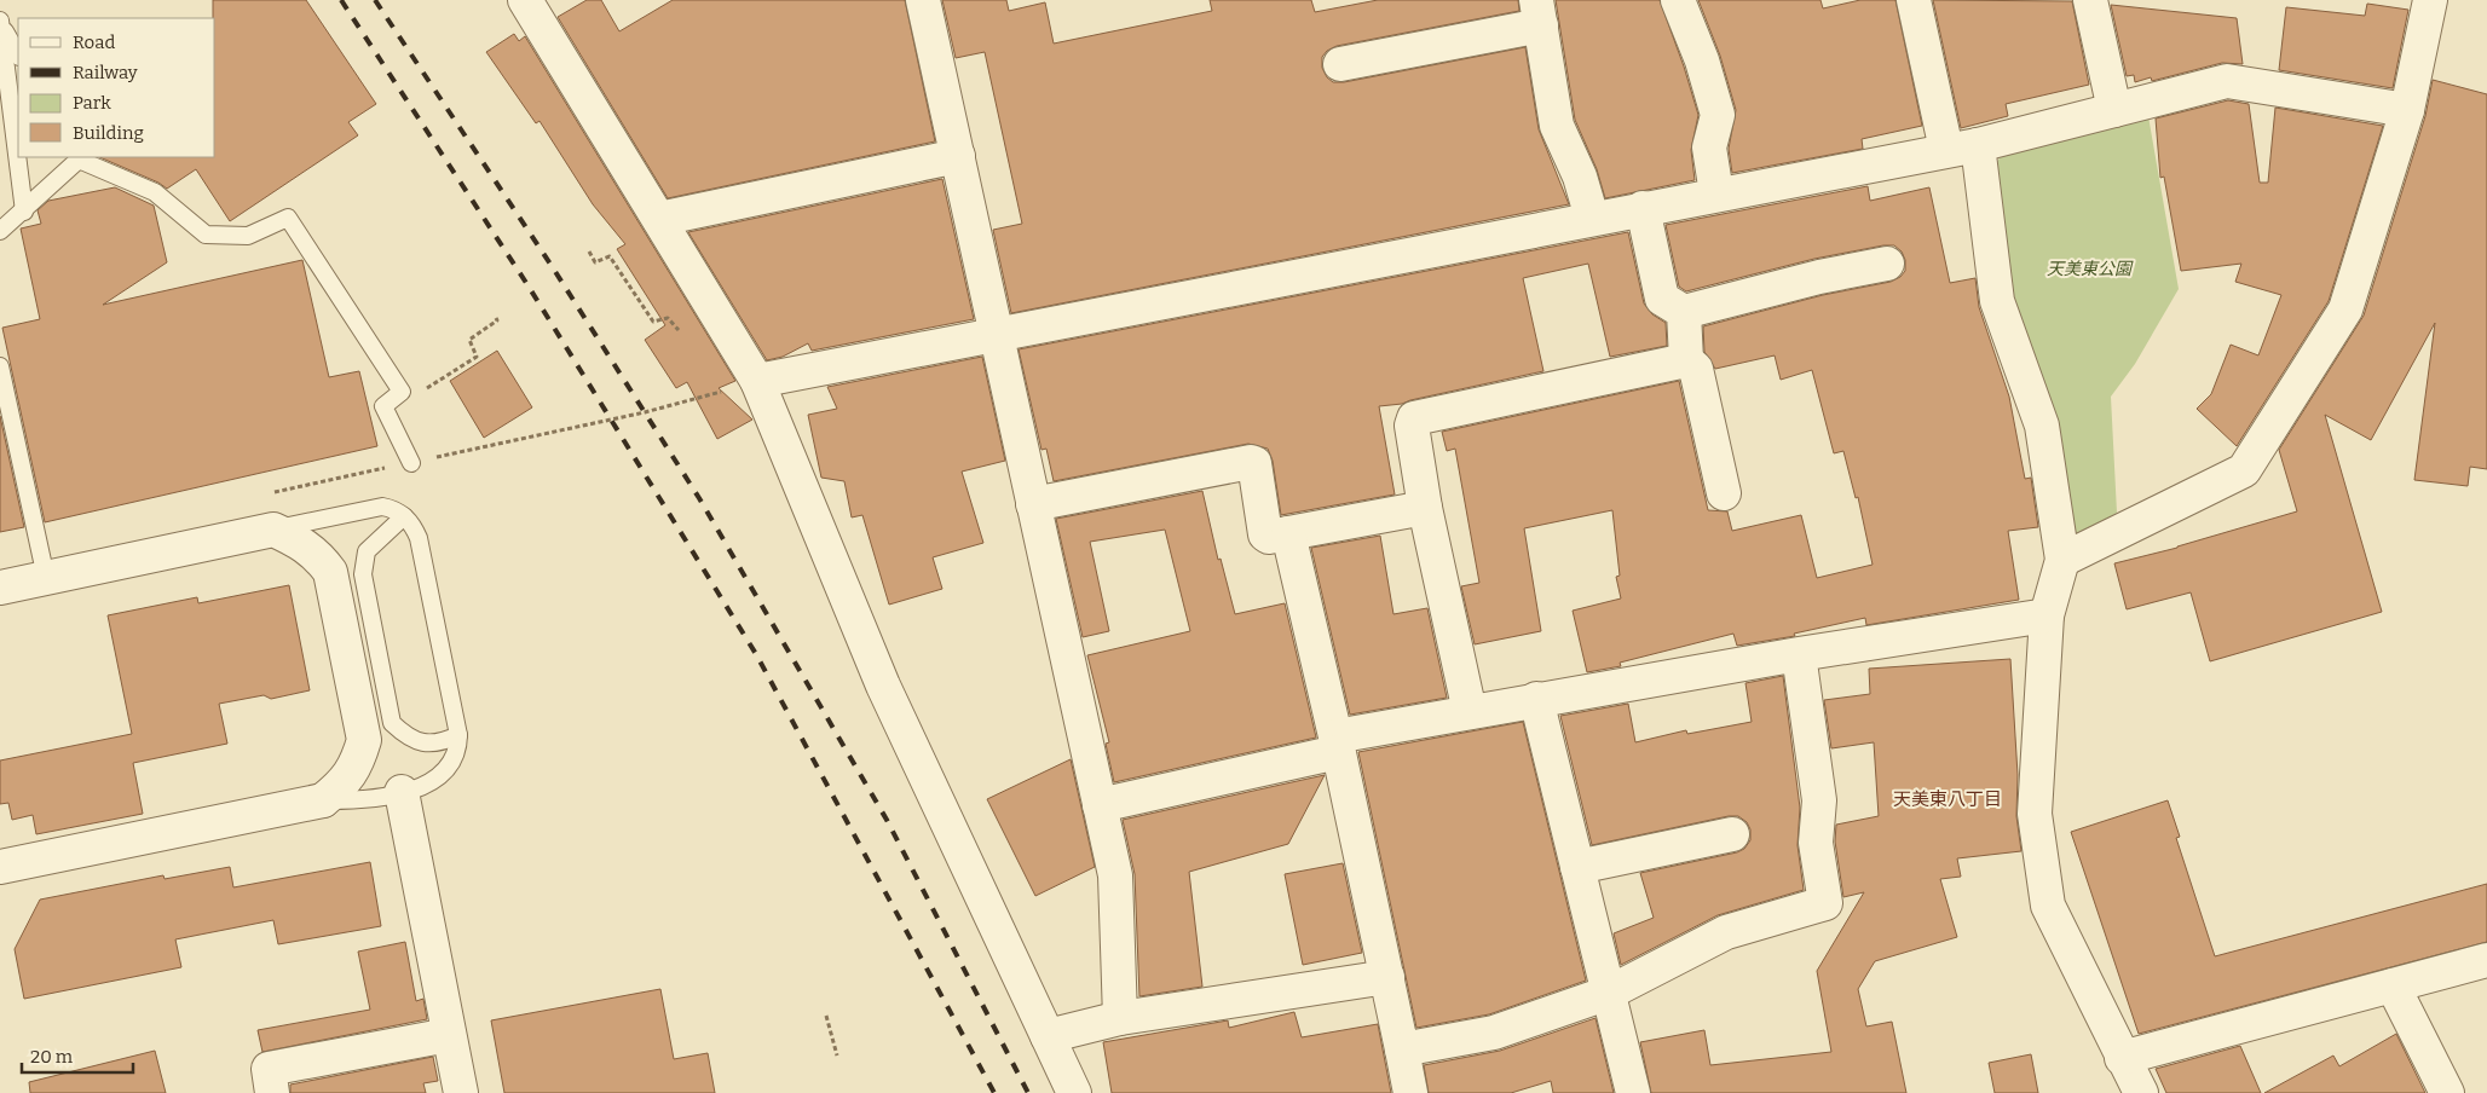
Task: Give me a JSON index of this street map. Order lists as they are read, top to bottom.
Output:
{
  "districts": ["天美東八丁目"],
  "parks": ["天美東公園"],
  "legend": [
    "Road",
    "Railway",
    "Park",
    "Building"
  ],
  "scale_bar": "20 m"
}
